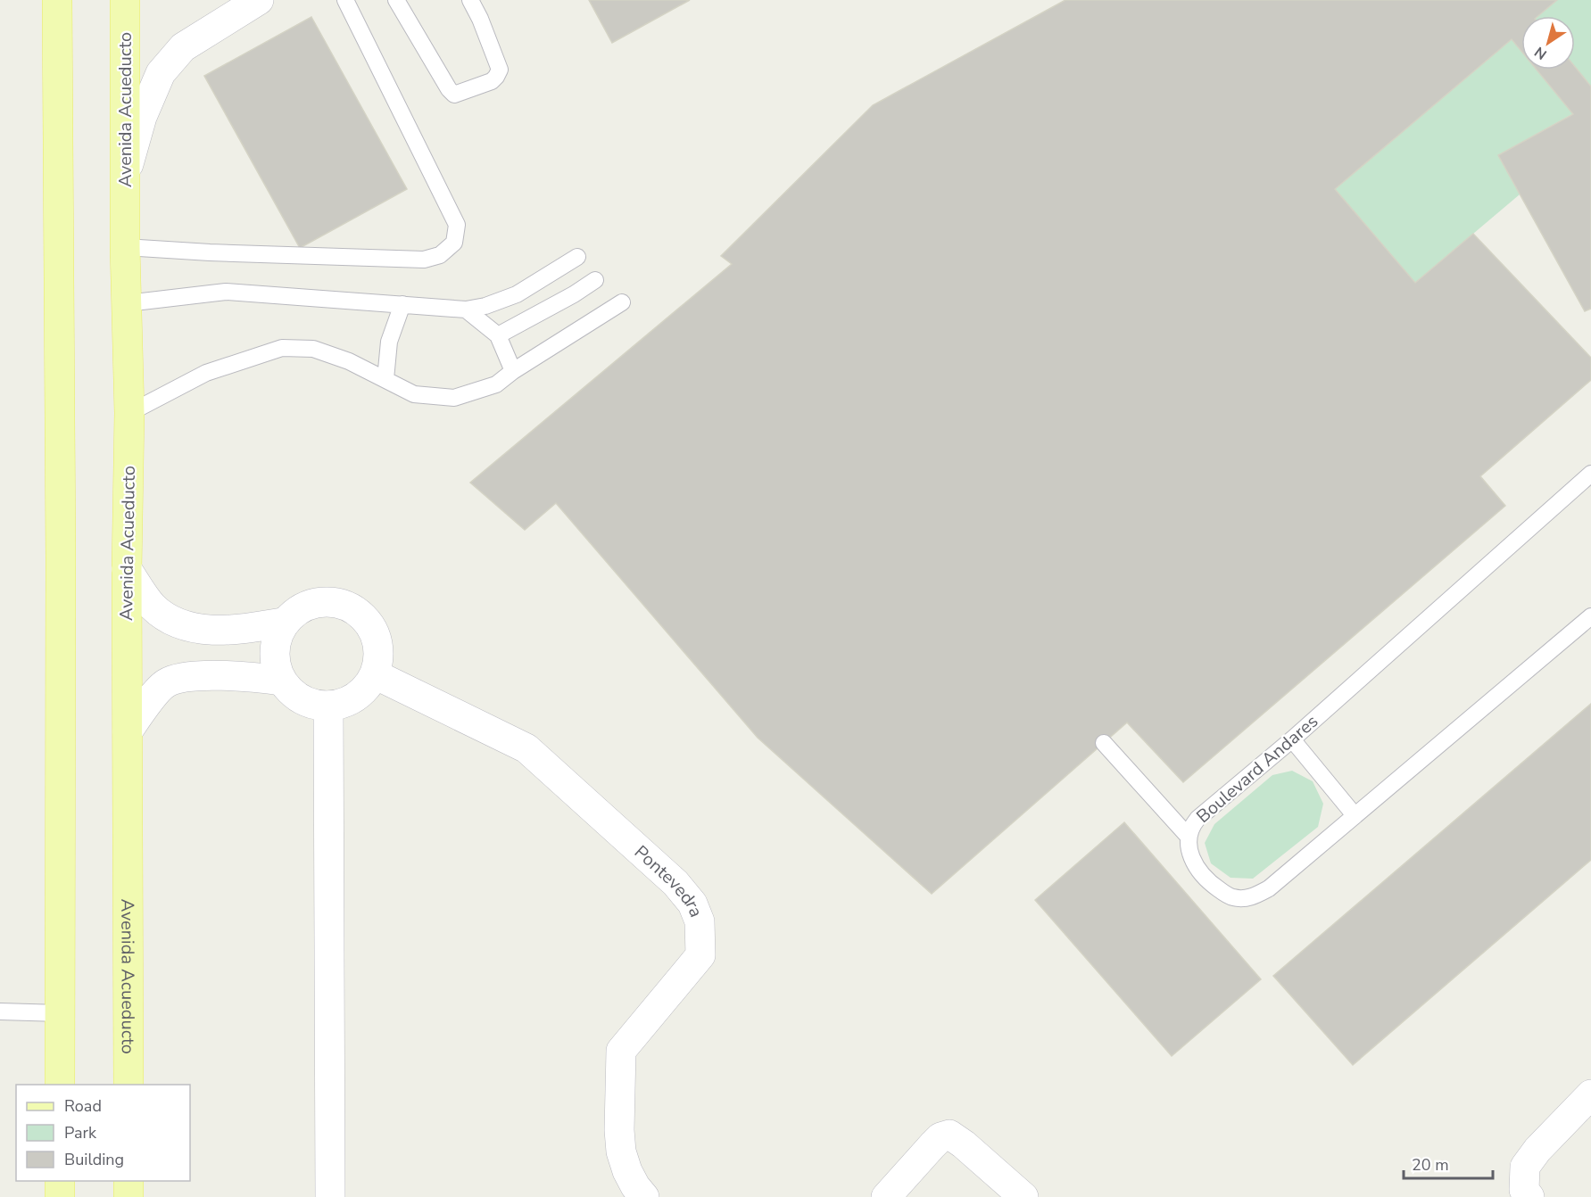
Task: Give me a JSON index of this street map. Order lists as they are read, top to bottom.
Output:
{
  "streets": {
    "main road": ["Avenida Acueducto"],
    "street": ["Pontevedra"],
    "lane": ["Boulevard Andares"]
  },
  "legend": ["Road", "Park", "Building"],
  "scale_bar": "20 m",
  "north": "bottom left"
}
